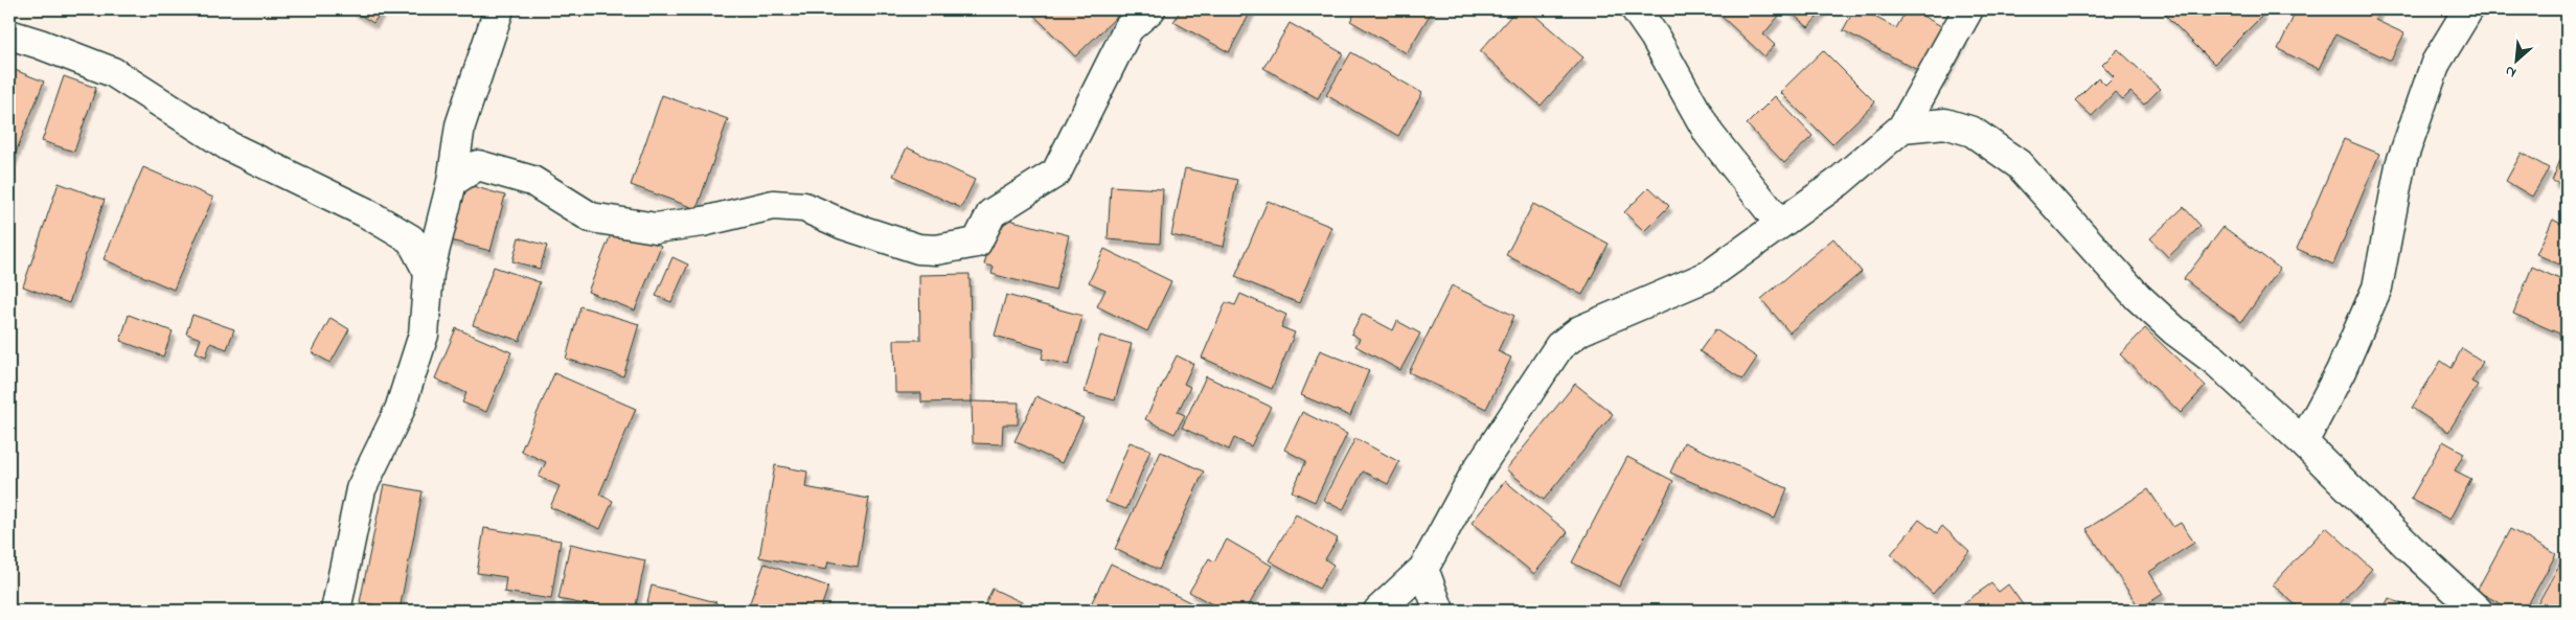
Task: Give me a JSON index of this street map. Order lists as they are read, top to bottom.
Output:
{
  "north": "bottom left"
}
